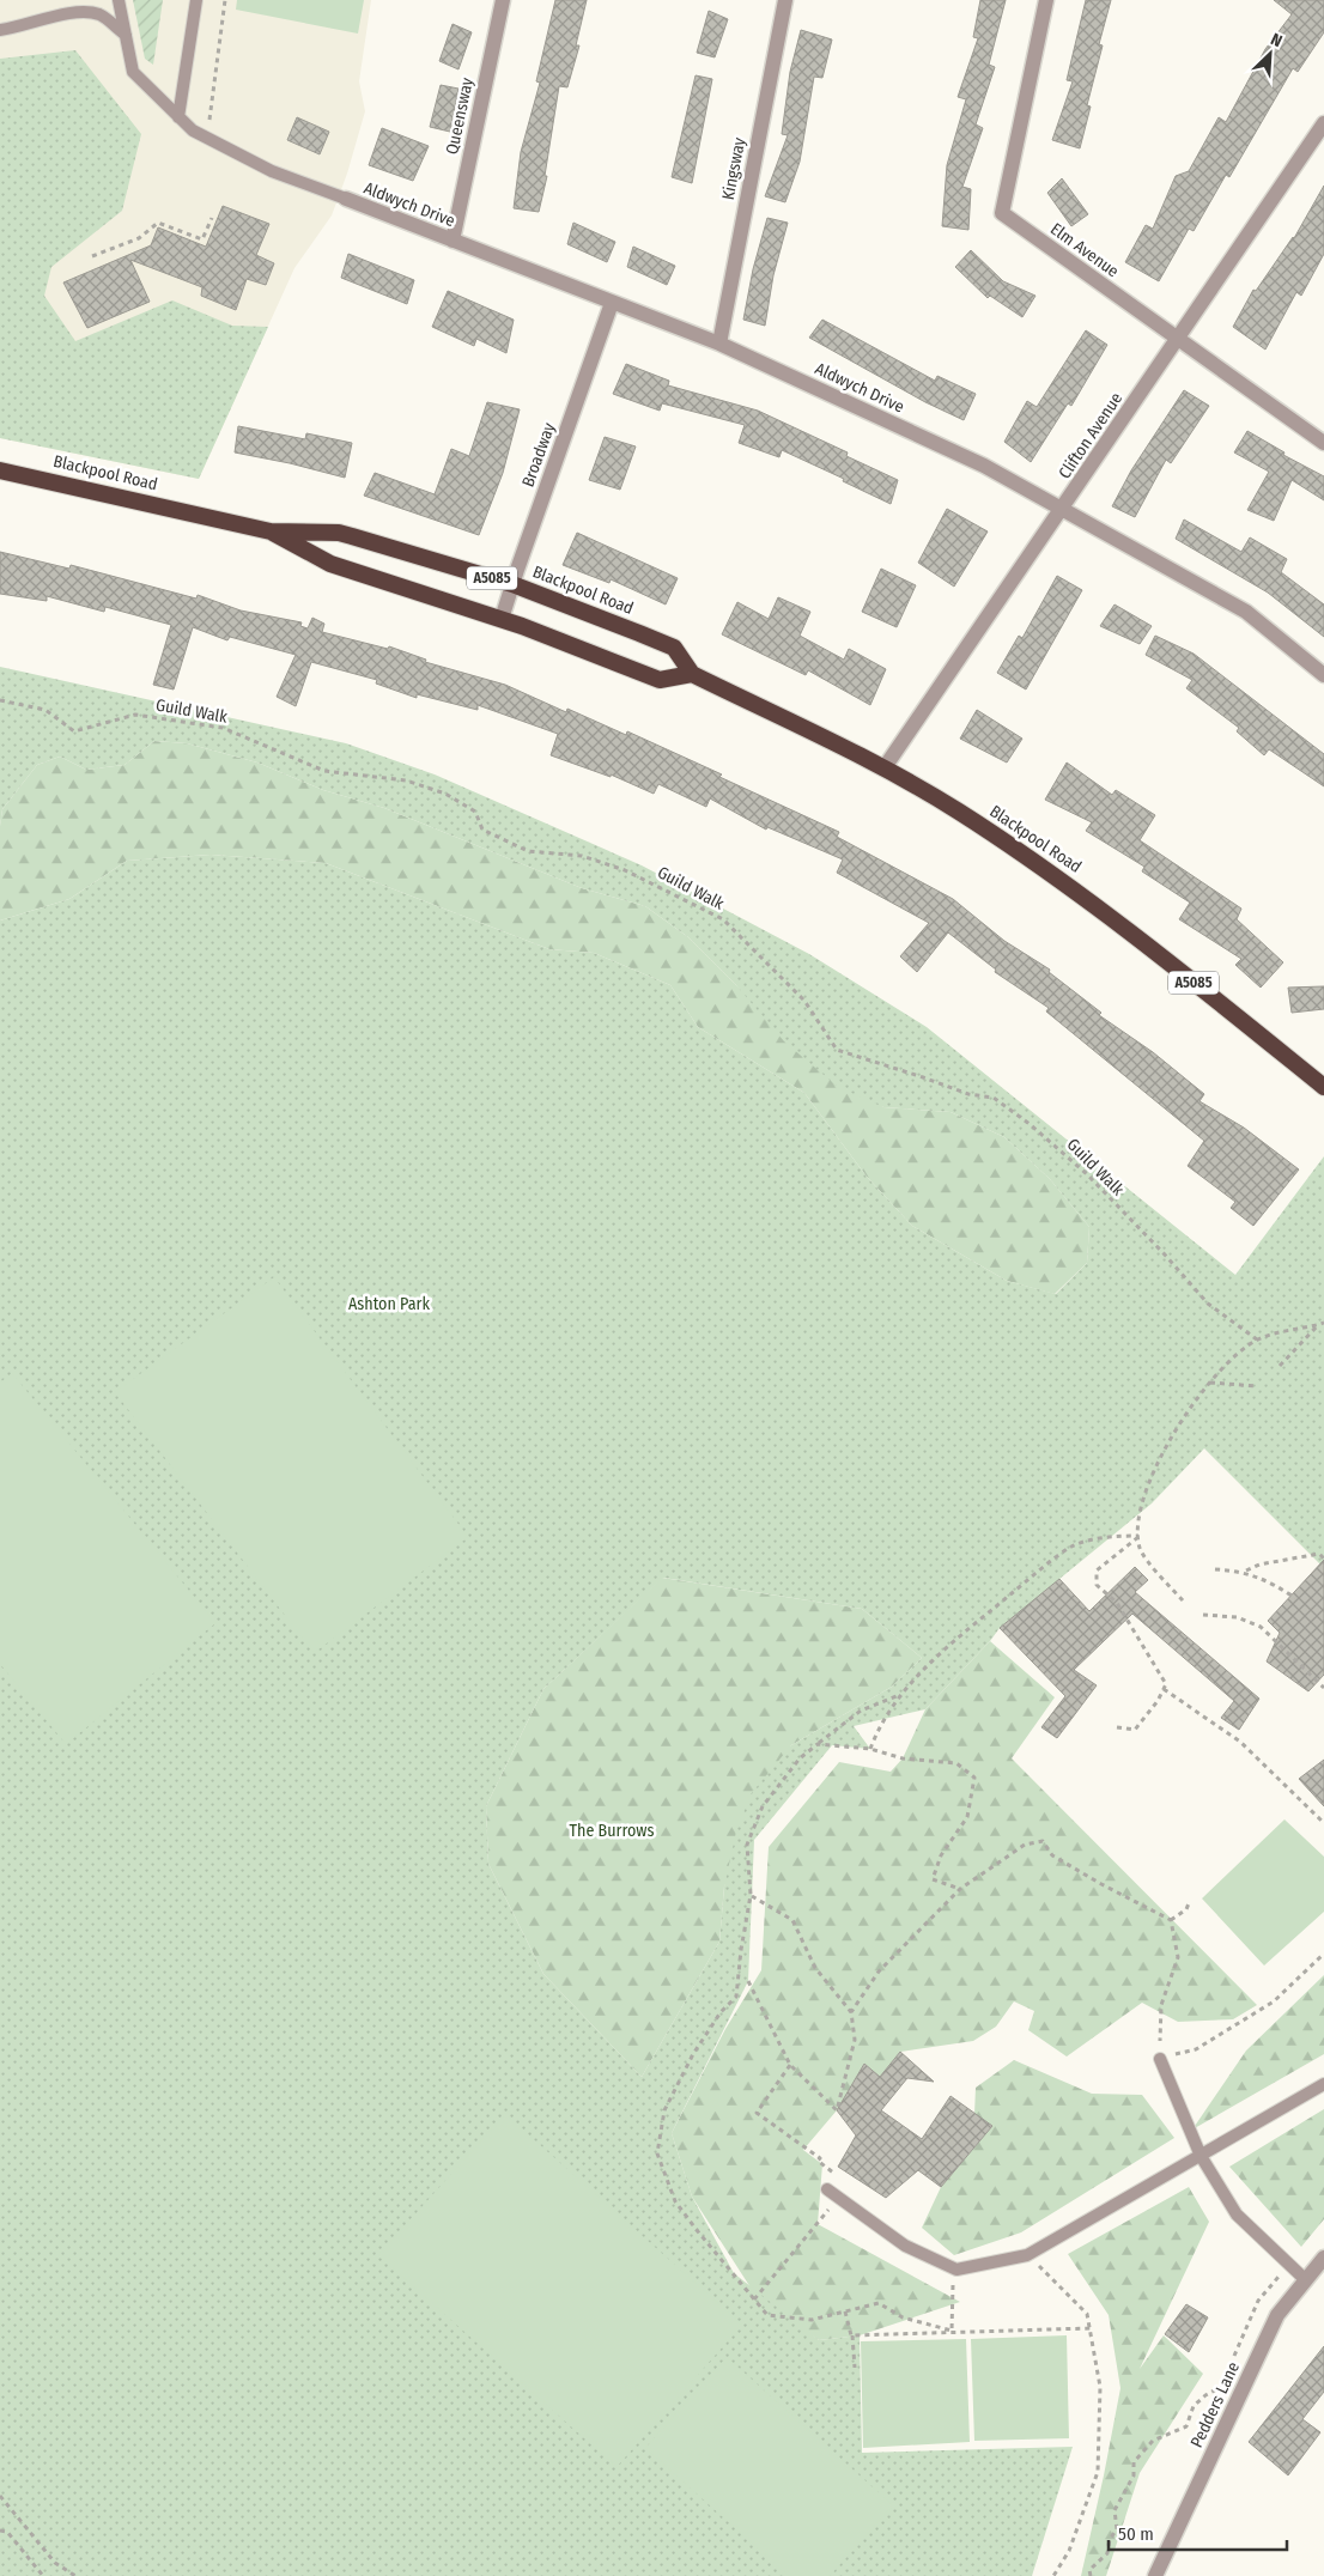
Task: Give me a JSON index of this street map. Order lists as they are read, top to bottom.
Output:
{
  "streets": {
    "highway": ["Blackpool Road", "A5085"],
    "street": [
      "Queensway",
      "Kingsway",
      "Aldwych Drive",
      "Elm Avenue",
      "Clifton Avenue",
      "Broadway",
      "Pedders Lane"
    ],
    "path": ["Guild Walk"]
  },
  "crossings": [
    ["Queensway", "Aldwych Drive"],
    ["Kingsway", "Aldwych Drive"],
    ["Aldwych Drive", "Clifton Avenue"],
    ["Aldwych Drive", "Broadway"],
    ["Elm Avenue", "Clifton Avenue"],
    ["Clifton Avenue", "Blackpool Road"],
    ["Broadway", "Blackpool Road"]
  ],
  "parks": ["Ashton Park", "The Burrows"],
  "scale_bar": "50 m",
  "north": "top right"
}
